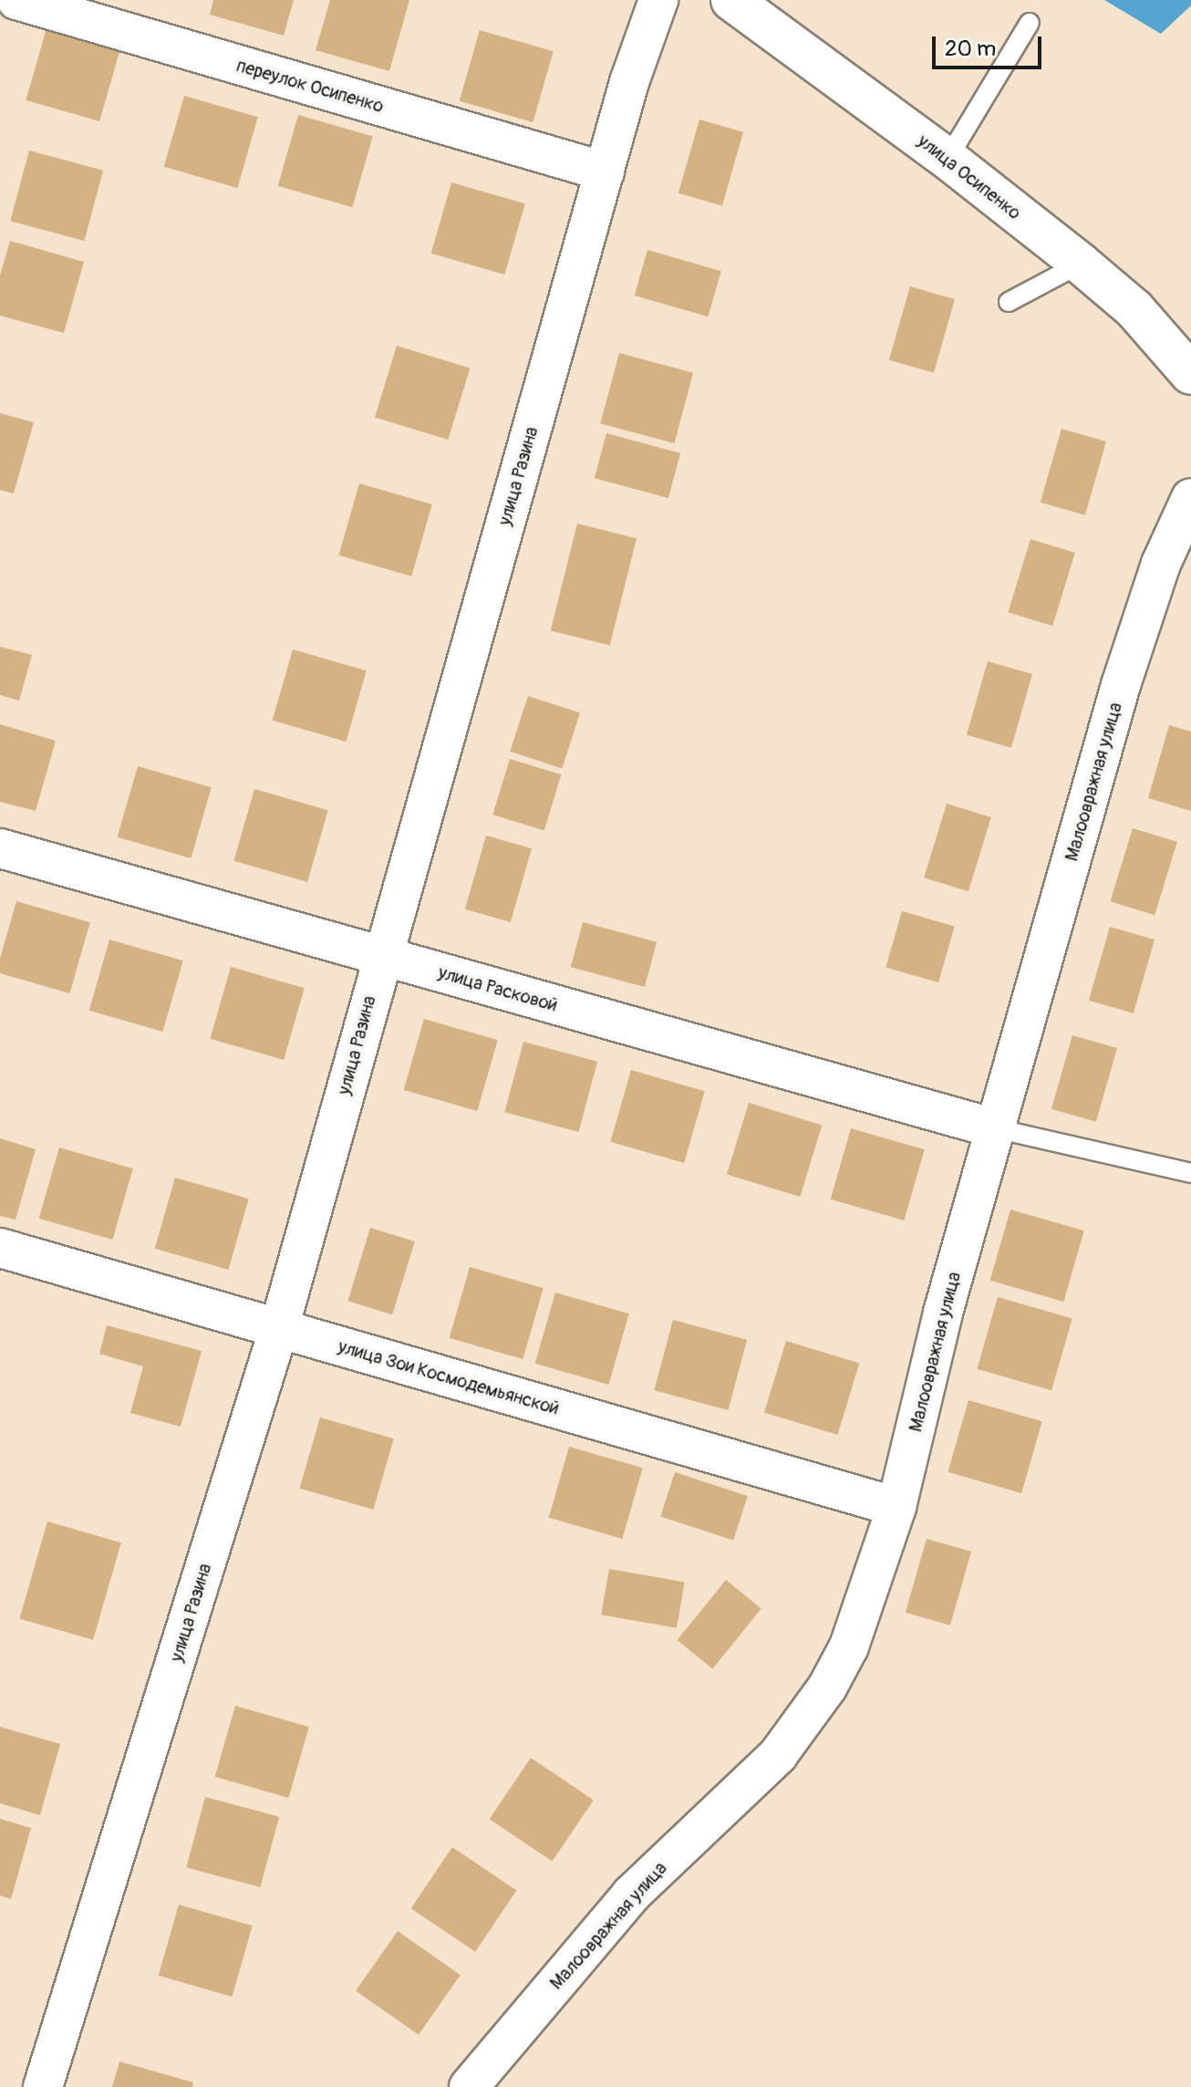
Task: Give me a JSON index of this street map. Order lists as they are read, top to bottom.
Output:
{
  "streets": {
    "street": [
      "переулок Осипенко",
      "улица Осипенко",
      "улица Разина",
      "Малоовражная улица",
      "улица Расковой",
      "улица Зои Космодемьянской"
    ]
  },
  "crossings": [
    ["переулок Осипенко", "улица Разина"],
    ["улица Разина", "улица Расковой"],
    ["улица Разина", "улица Зои Космодемьянской"],
    ["Малоовражная улица", "улица Расковой"],
    ["Малоовражная улица", "улица Зои Космодемьянской"]
  ],
  "scale_bar": "20 m"
}
